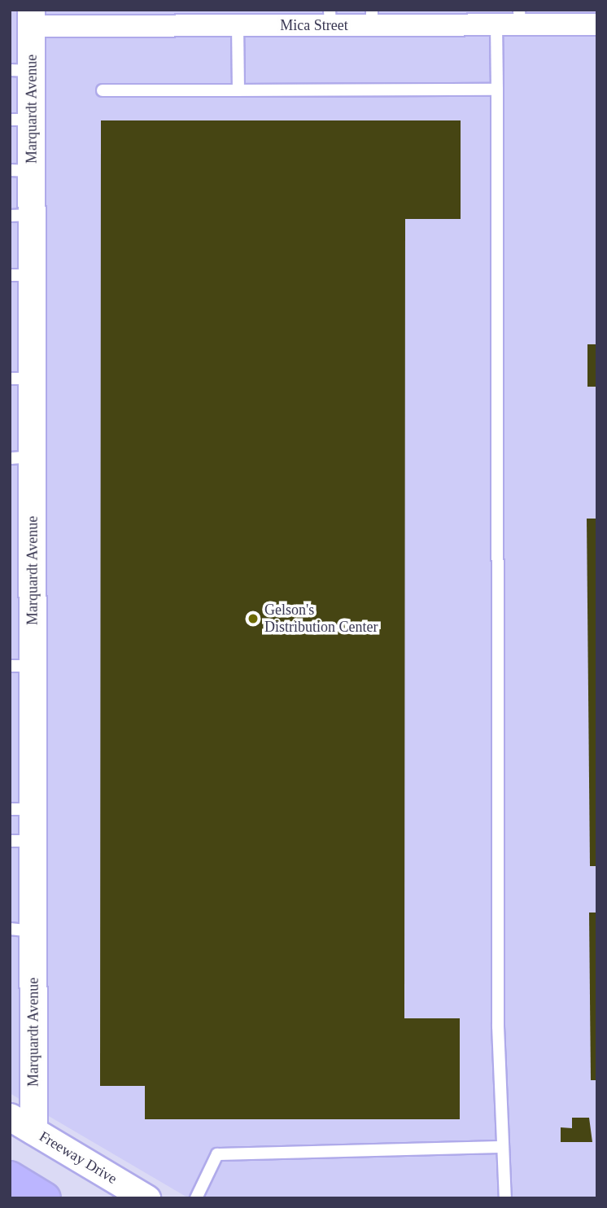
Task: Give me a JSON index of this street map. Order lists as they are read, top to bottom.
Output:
{
  "streets": {
    "street": ["Mica Street", "Marquardt Avenue", "Freeway Drive"]
  },
  "crossings": [
    ["Mica Street", "Marquardt Avenue"],
    ["Marquardt Avenue", "Freeway Drive"]
  ],
  "places": ["Gelson's Distribution Center"]
}
